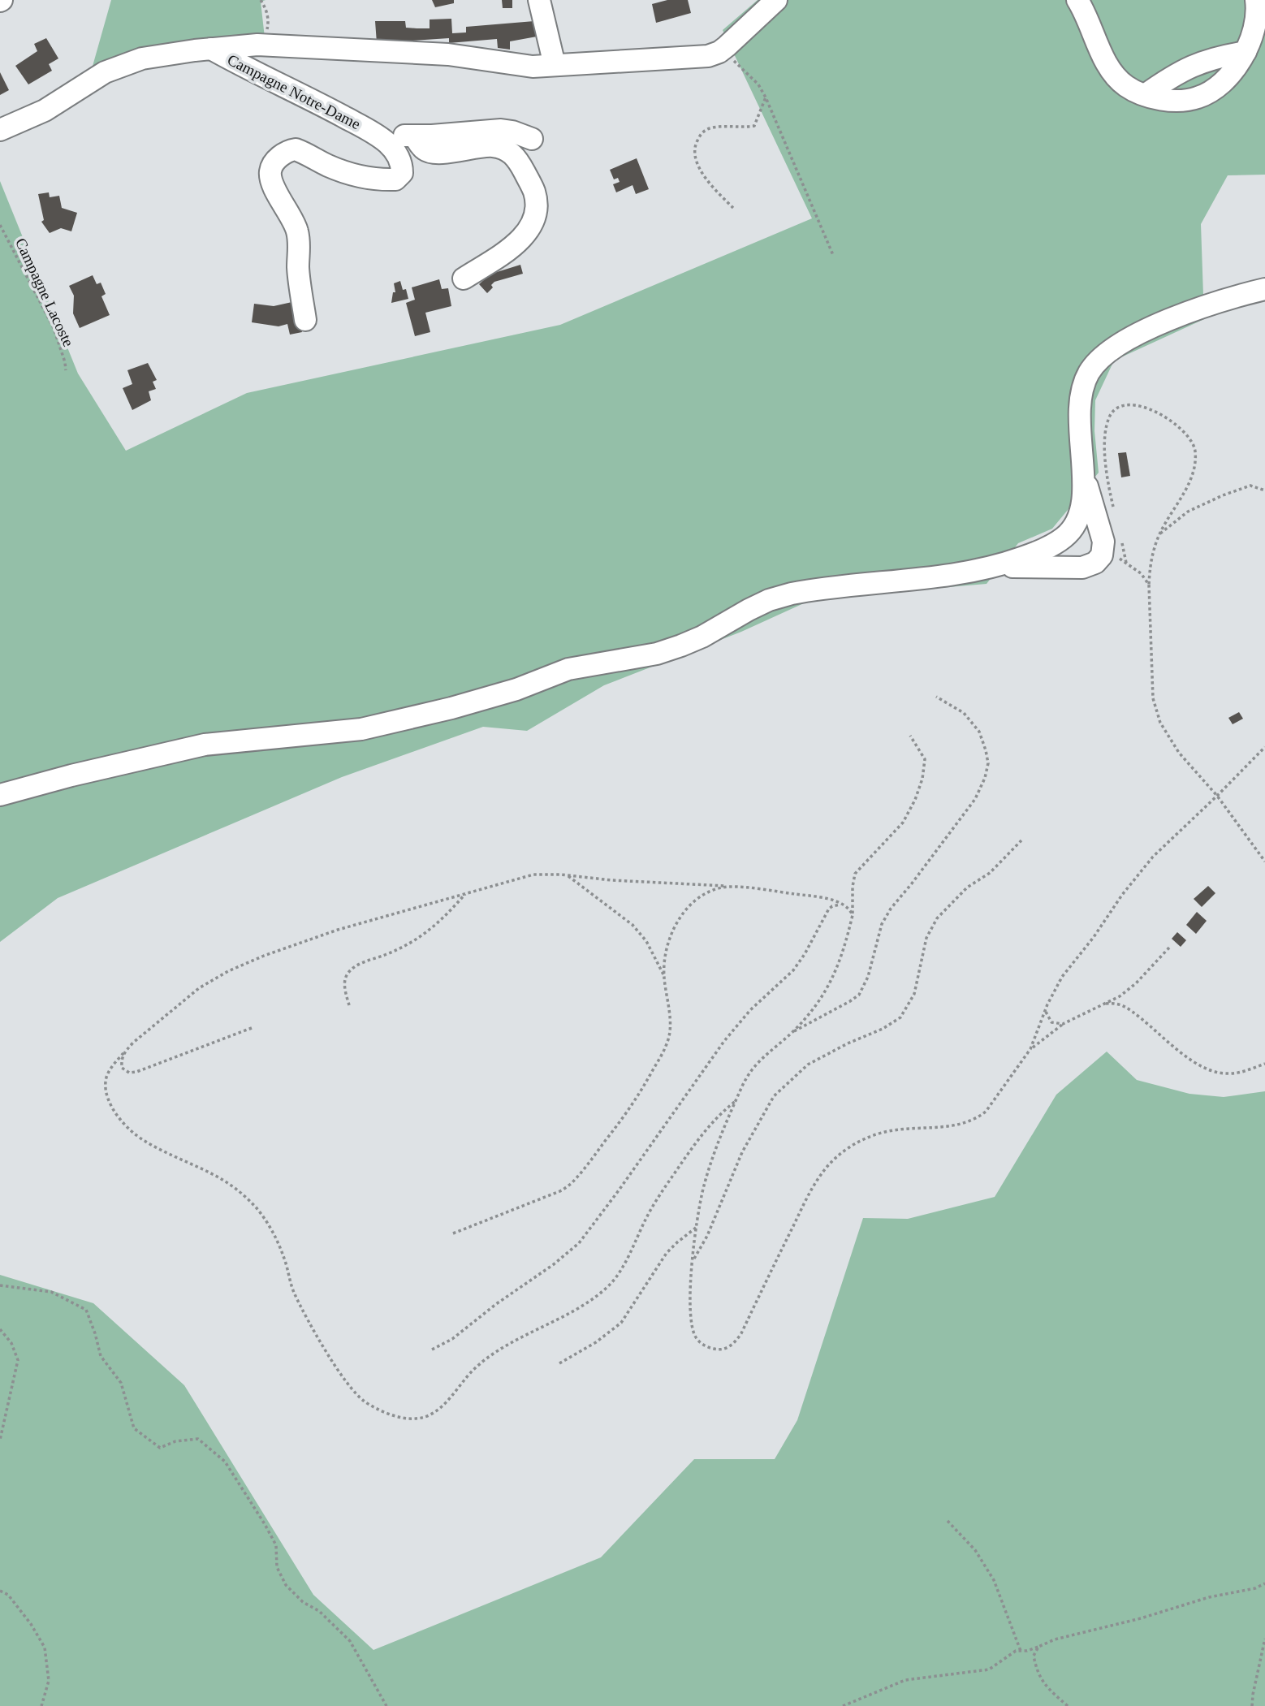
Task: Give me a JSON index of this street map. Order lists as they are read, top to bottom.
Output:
{
  "streets": {
    "street": ["Campagne Notre-Dame"],
    "path": ["Campagne Lacoste"]
  }
}
